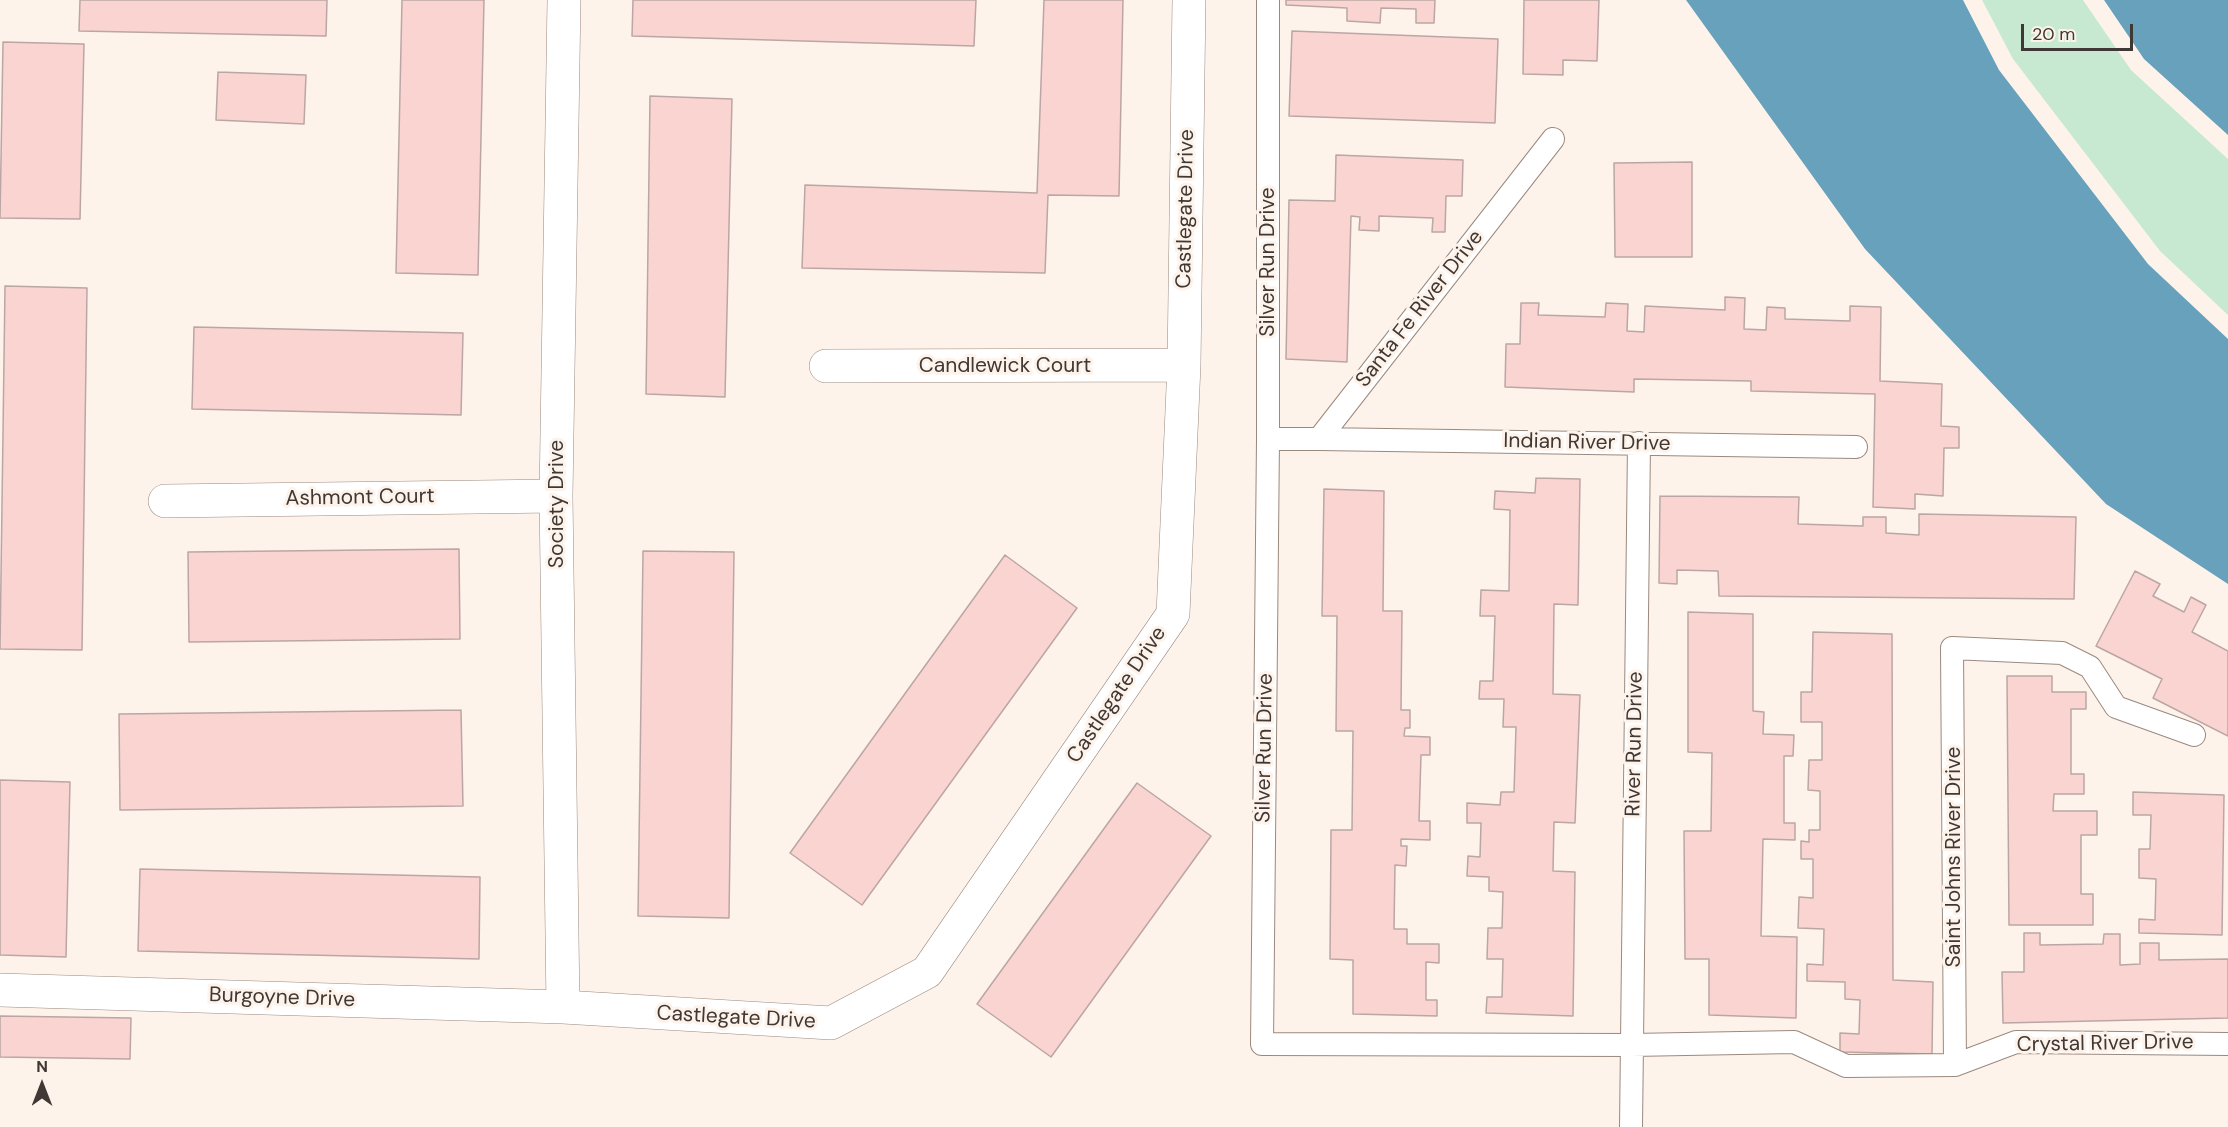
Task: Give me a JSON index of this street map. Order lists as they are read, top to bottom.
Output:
{
  "streets": {
    "street": [
      "Castlegate Drive",
      "Candlewick Court",
      "Ashmont Court",
      "Society Drive",
      "Burgoyne Drive"
    ],
    "lane": [
      "Silver Run Drive",
      "Santa Fe River Drive",
      "Indian River Drive",
      "River Run Drive",
      "Saint Johns River Drive",
      "Crystal River Drive"
    ]
  },
  "crossings": [
    ["Castlegate Drive", "Candlewick Court"],
    ["Castlegate Drive", "Society Drive"],
    ["Castlegate Drive", "Burgoyne Drive"],
    ["Silver Run Drive", "River Run Drive"],
    ["Silver Run Drive", "Crystal River Drive"],
    ["Santa Fe River Drive", "Indian River Drive"],
    ["Indian River Drive", "River Run Drive"],
    ["Ashmont Court", "Society Drive"],
    ["Society Drive", "Burgoyne Drive"],
    ["River Run Drive", "Crystal River Drive"],
    ["Saint Johns River Drive", "Crystal River Drive"]
  ],
  "scale_bar": "20 m",
  "north": "top"
}
